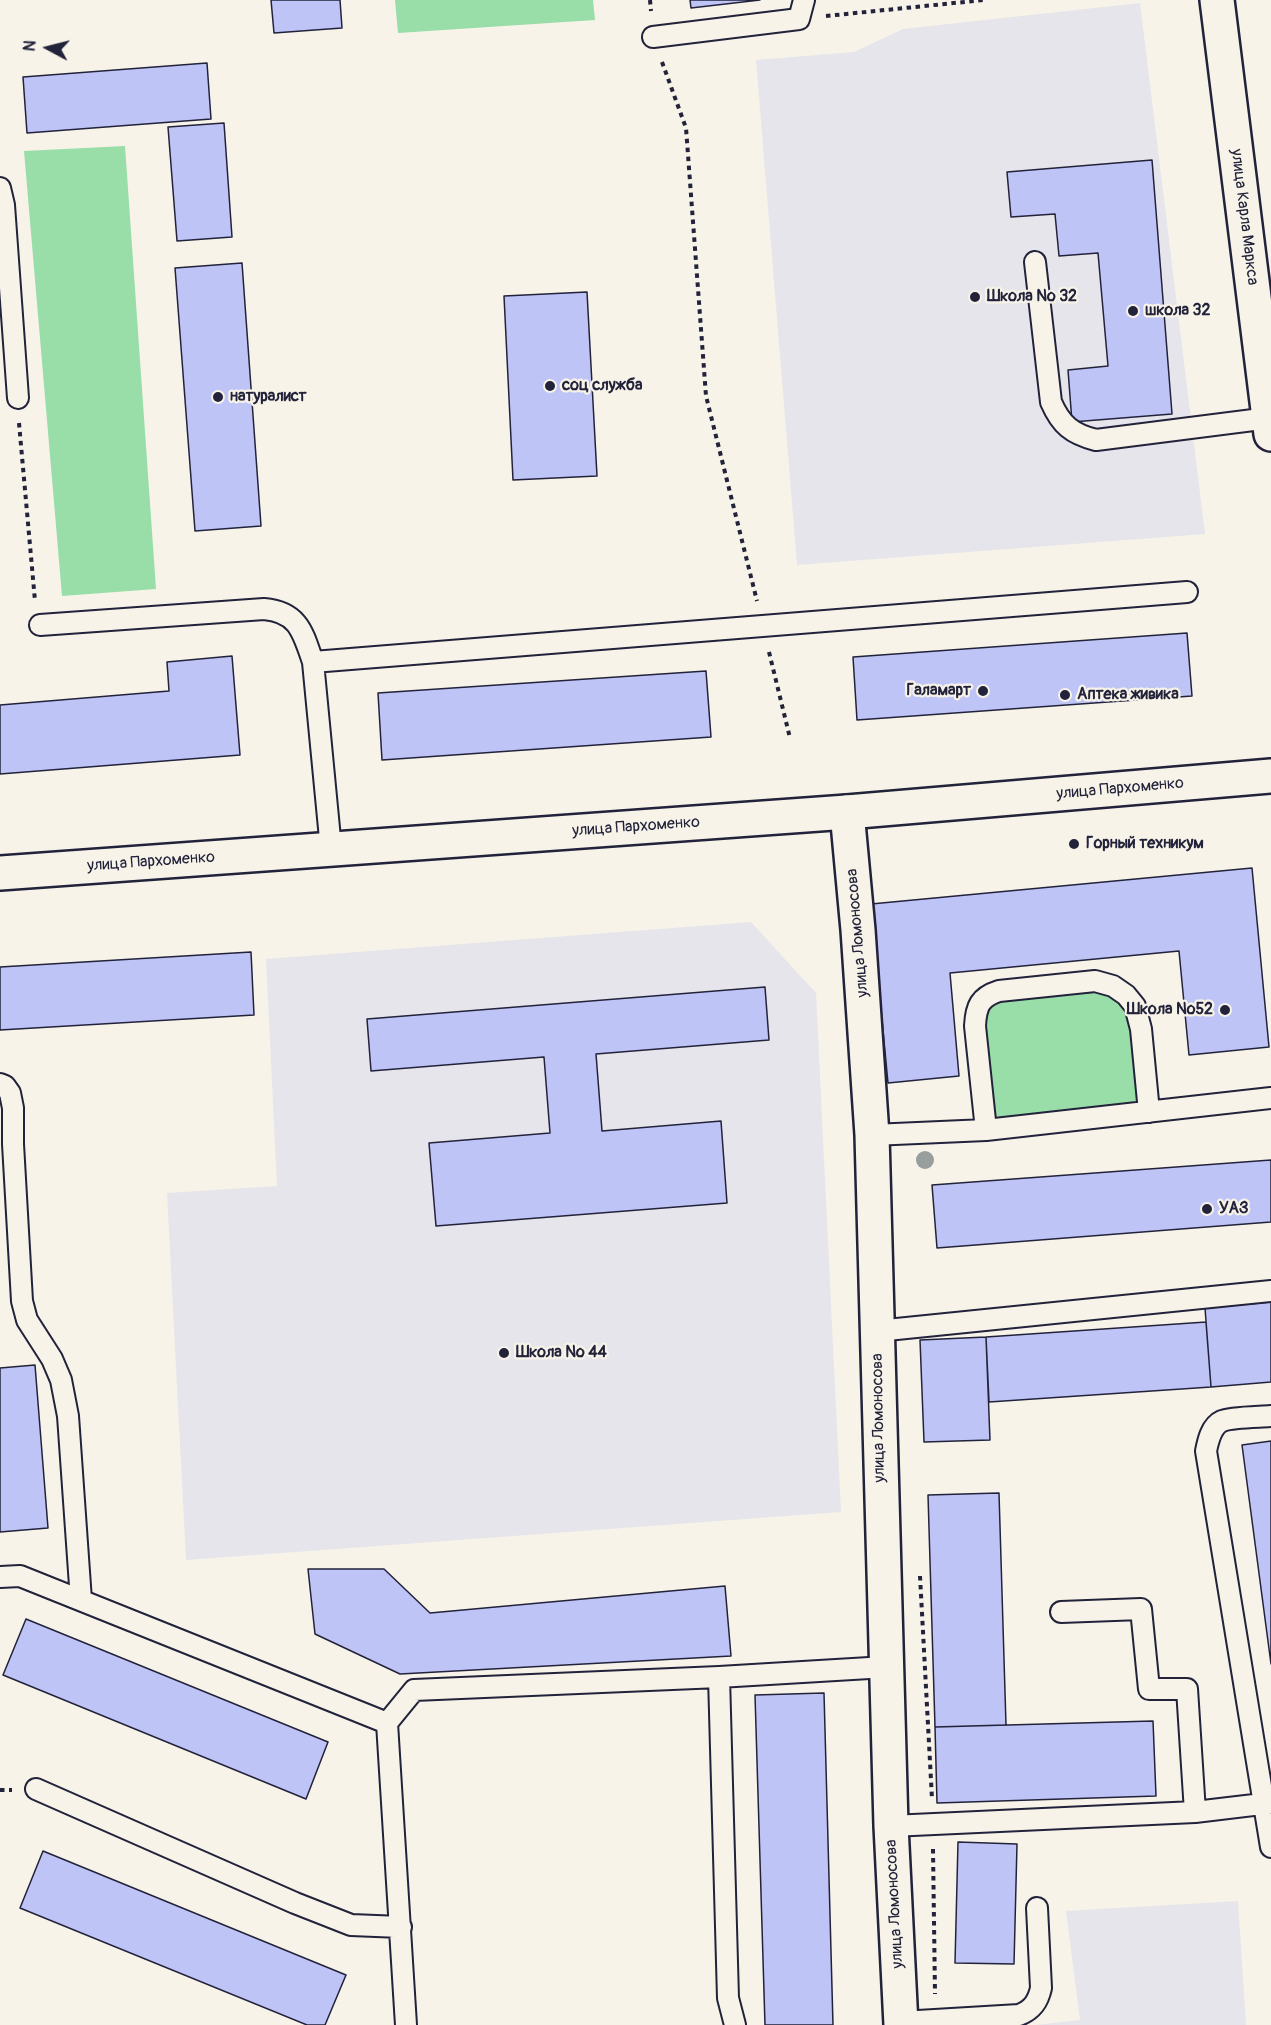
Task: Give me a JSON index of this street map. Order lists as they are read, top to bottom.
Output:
{
  "streets": {
    "street": ["улица Карла Маркса", "улица Пархоменко", "улица Ломоносова"]
  },
  "crossings": [
    ["улица Пархоменко", "улица Ломоносова"]
  ],
  "places": [
    "Школа № 32",
    "школа 32",
    "соц служба",
    "натуралист",
    "Галамарт",
    "Аптека живика",
    "Горный техникум",
    "Школа №52",
    "УАЗ",
    "Школа № 44"
  ],
  "north": "left"
}
